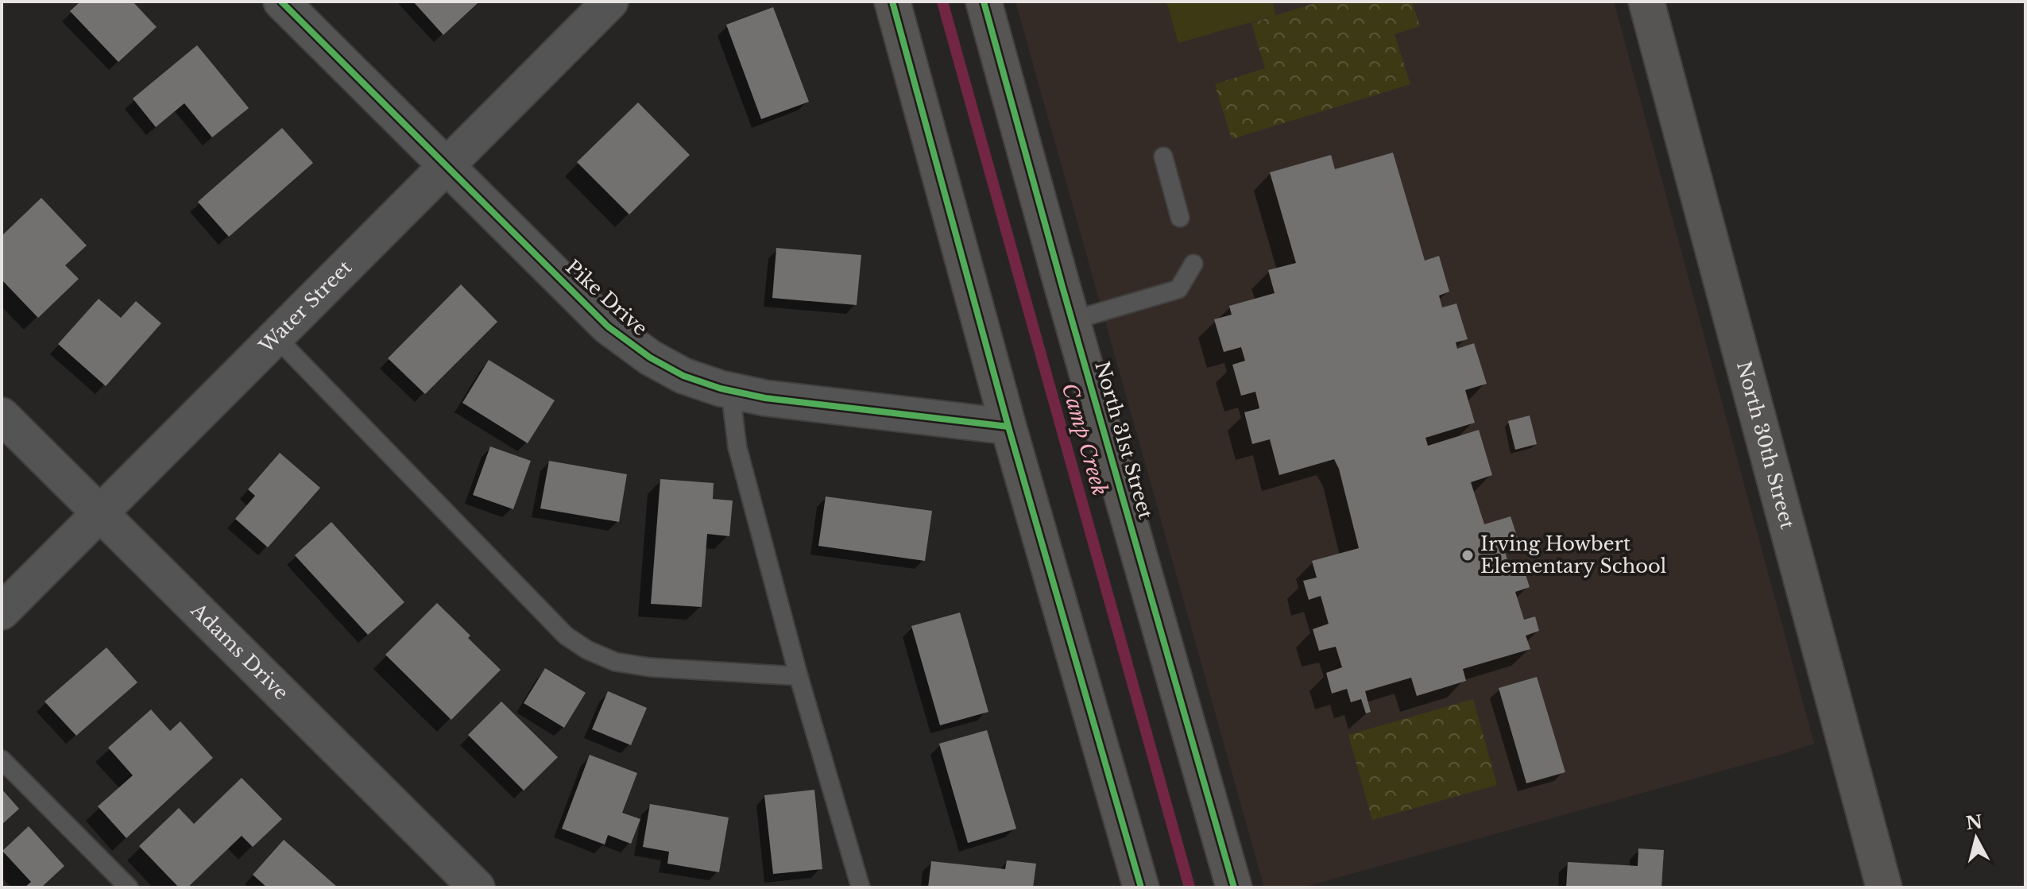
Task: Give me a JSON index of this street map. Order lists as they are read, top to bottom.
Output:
{
  "streets": {
    "main road": ["North 31st Street", "North 30th Street"],
    "street": ["Pike Drive", "Water Street", "Adams Drive"]
  },
  "crossings": [
    ["Pike Drive", "Water Street"],
    ["Water Street", "Adams Drive"]
  ],
  "water": ["Camp Creek"],
  "places": ["Irving Howbert Elementary School"],
  "north": "top"
}
